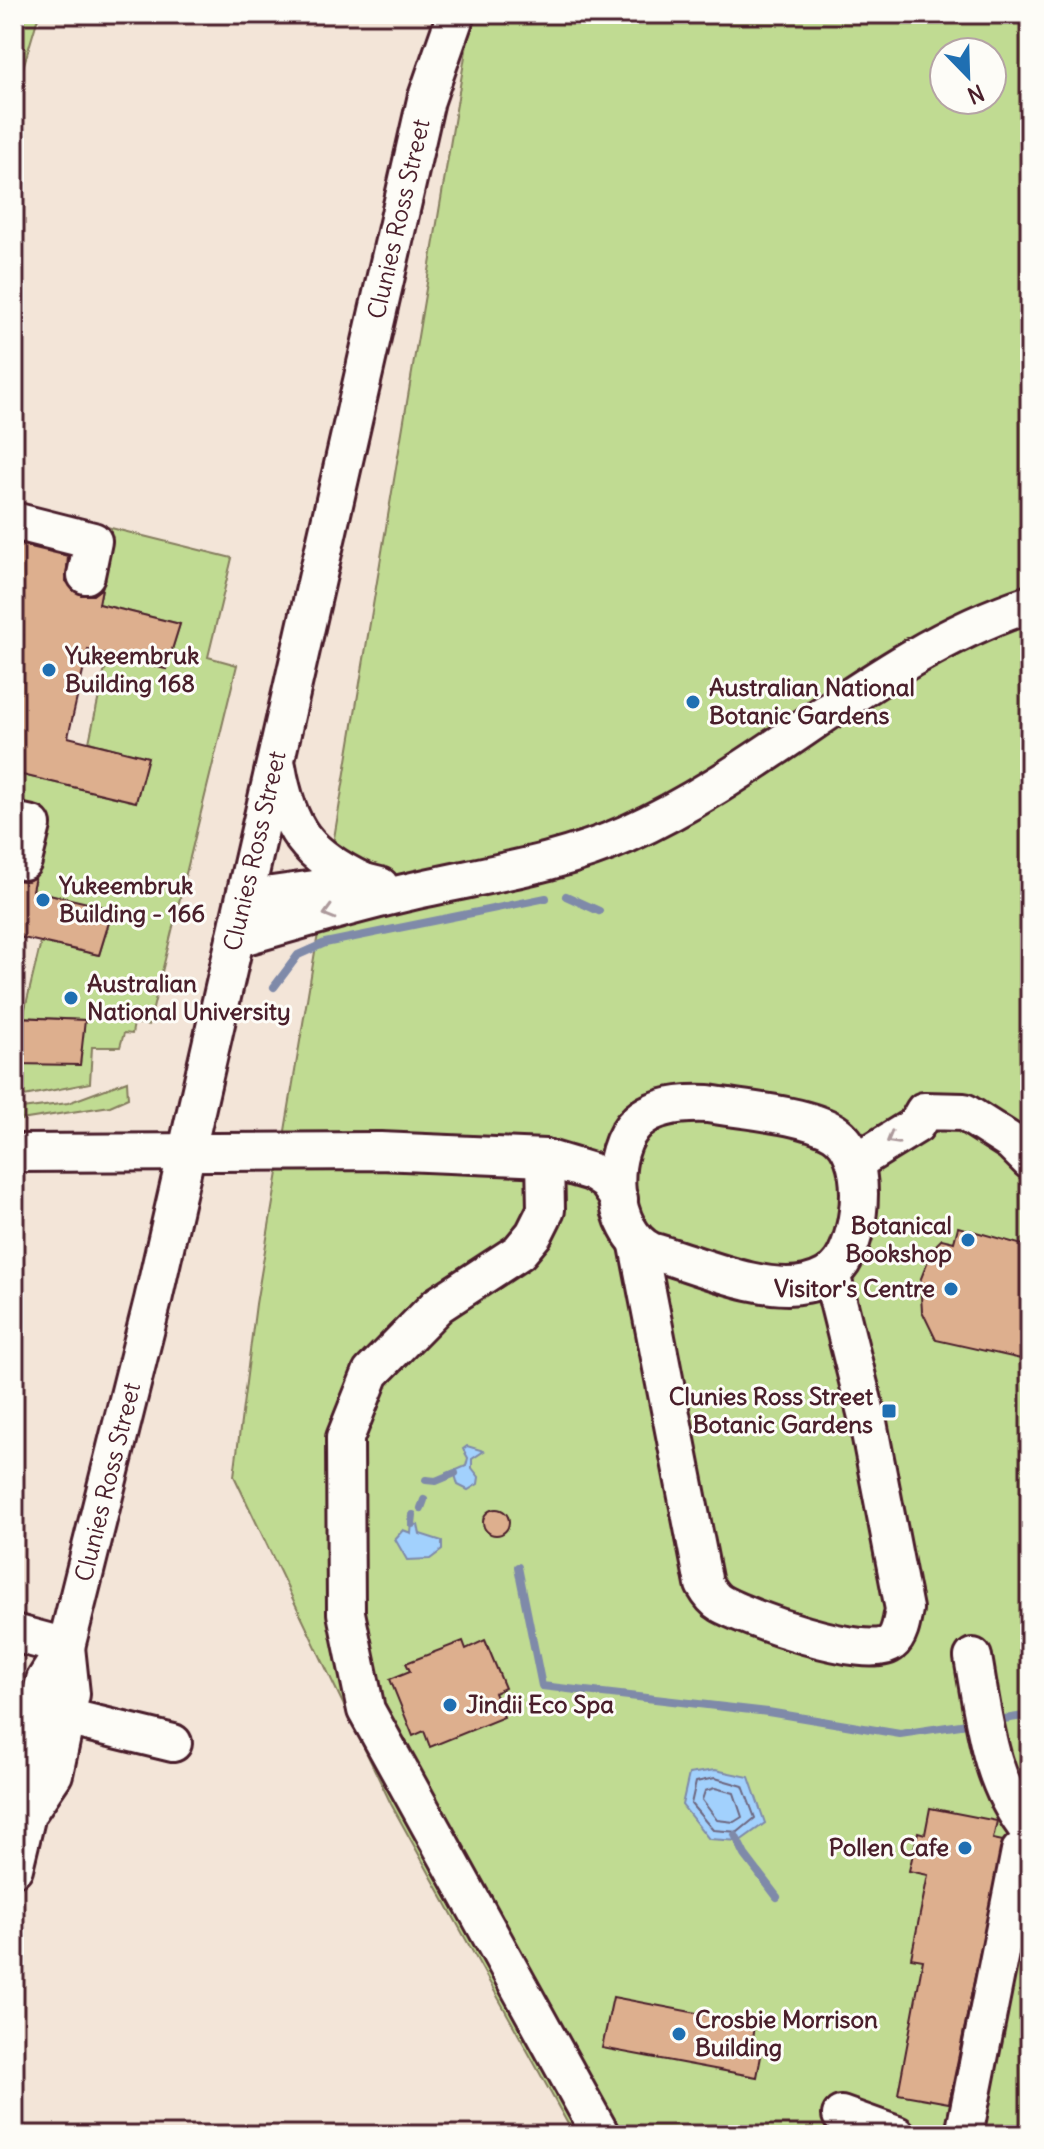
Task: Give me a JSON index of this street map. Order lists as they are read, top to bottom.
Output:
{
  "streets": {
    "street": ["Clunies Ross Street"]
  },
  "places": {
    "other": [
      "Yukeembruk Building 168",
      "Australian National Botanic Gardens",
      "Yukeembruk Building - 166",
      "Australian National University",
      "Botanical Bookshop",
      "Visitor's Centre",
      "Jindii Eco Spa",
      "Pollen Cafe",
      "Crosbie Morrison Building"
    ],
    "transit": ["Clunies Ross Street Botanic Gardens"]
  },
  "north": "bottom right"
}
